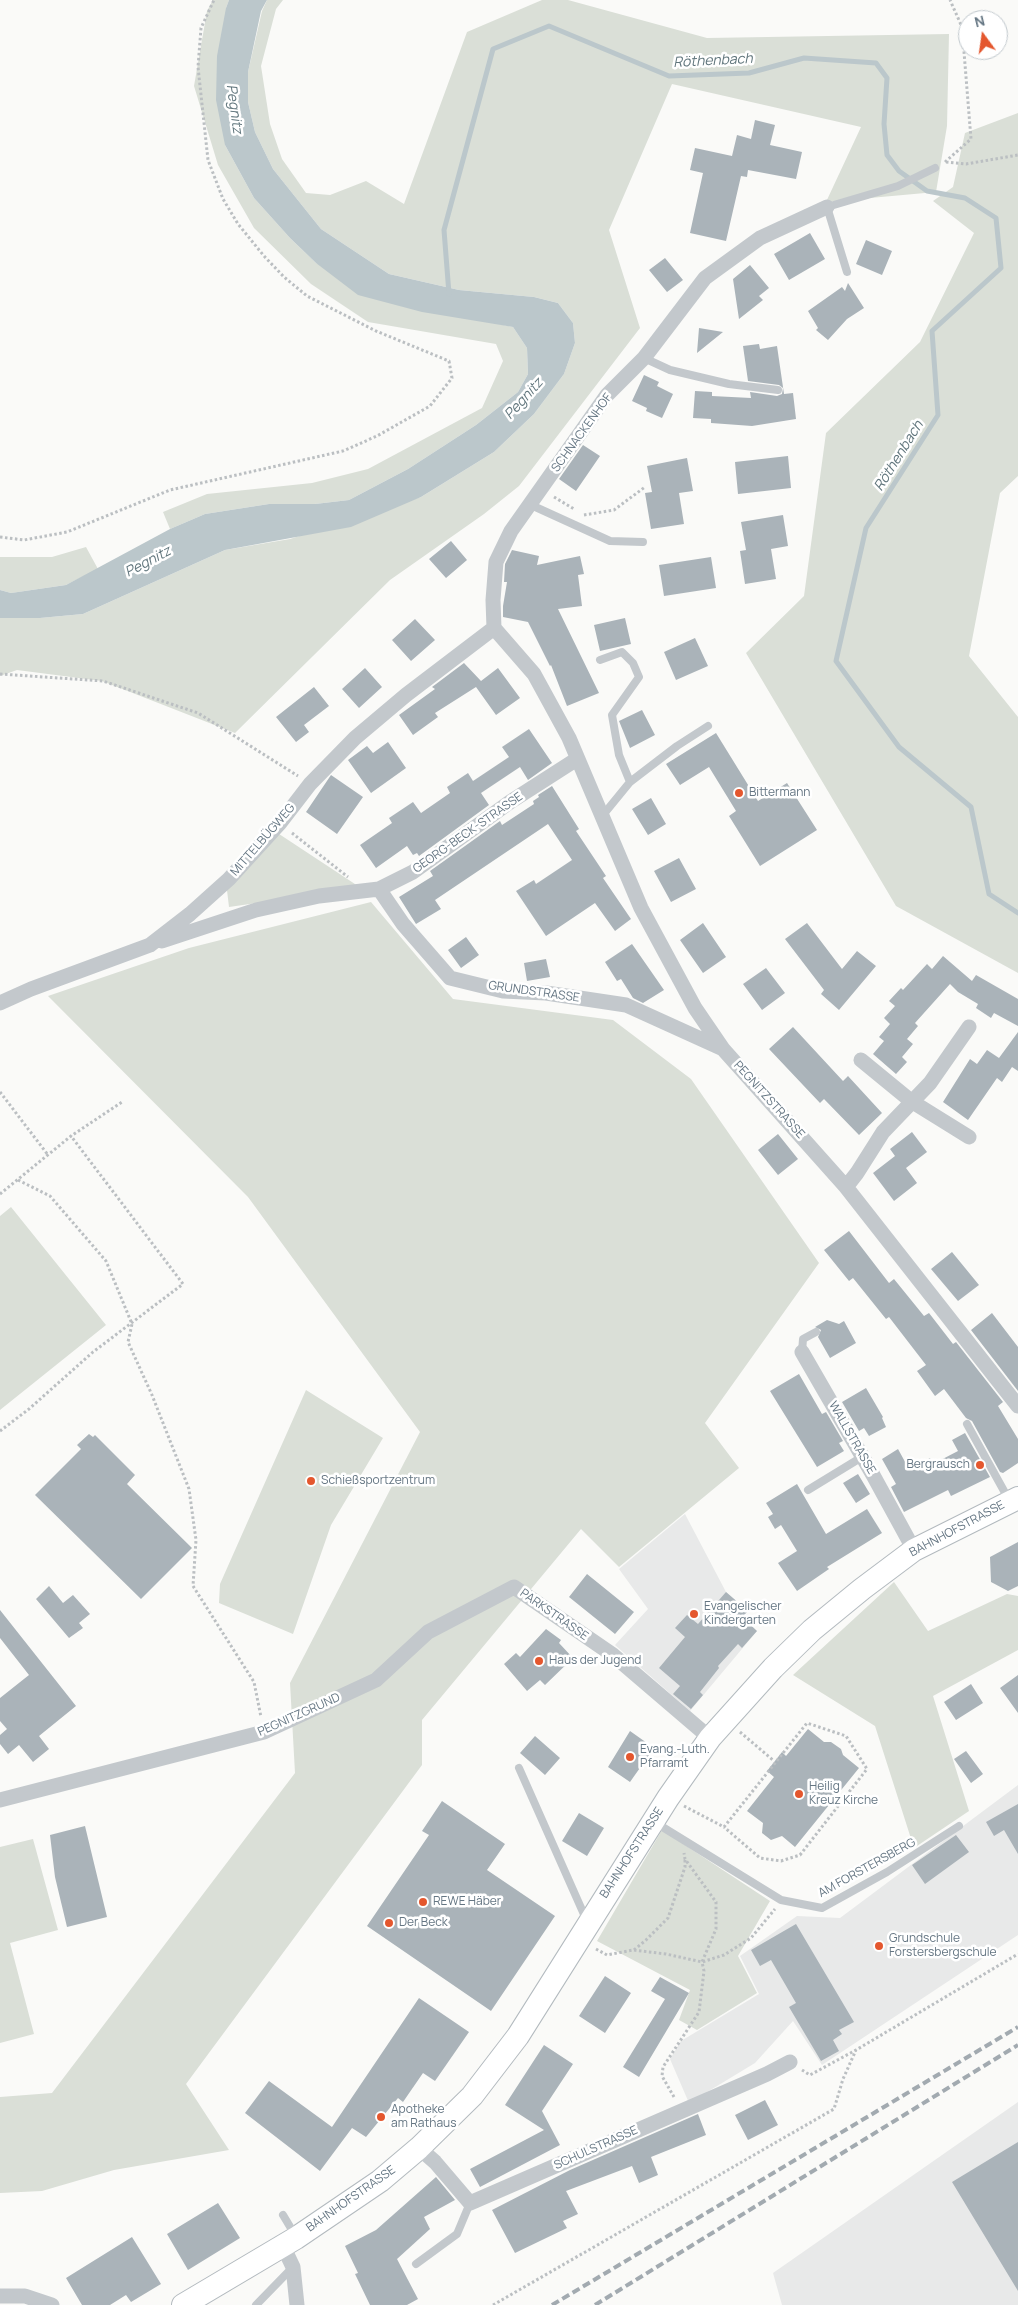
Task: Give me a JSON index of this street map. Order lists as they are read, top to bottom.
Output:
{
  "streets": {
    "main road": ["BAHNHOFSTRASSE"],
    "street": [
      "SCHNACKENHOF",
      "GEORG-BECK-STRASSE",
      "MITTELBÜGWEG",
      "GRUNDSTRASSE",
      "PEGNITZSTRASSE",
      "WALLSTRASSE",
      "PARKSTRASSE",
      "PEGNITZGRUND",
      "SCHULSTRASSE"
    ],
    "lane": ["AM FORSTERSBERG"]
  },
  "crossings": [
    ["SCHNACKENHOF", "MITTELBÜGWEG"],
    ["GEORG-BECK-STRASSE", "MITTELBÜGWEG"],
    ["GEORG-BECK-STRASSE", "GRUNDSTRASSE"],
    ["GEORG-BECK-STRASSE", "PEGNITZSTRASSE"],
    ["GRUNDSTRASSE", "PEGNITZSTRASSE"],
    ["WALLSTRASSE", "BAHNHOFSTRASSE"],
    ["BAHNHOFSTRASSE", "PARKSTRASSE"],
    ["BAHNHOFSTRASSE", "AM FORSTERSBERG"],
    ["PARKSTRASSE", "PEGNITZGRUND"]
  ],
  "water": ["Röthenbach", "Pegnitz"],
  "places": [
    "Bittermann",
    "Bergrausch",
    "Schießsportzentrum",
    "Evangelischer Kindergarten",
    "Haus der Jugend",
    "Evang.-Luth. Pfarramt",
    "Heilig Kreuz Kirche",
    "REWE Häber",
    "Der Beck",
    "Grundschule Forstersbergschule",
    "Apotheke am Rathaus"
  ],
  "north": "top"
}
